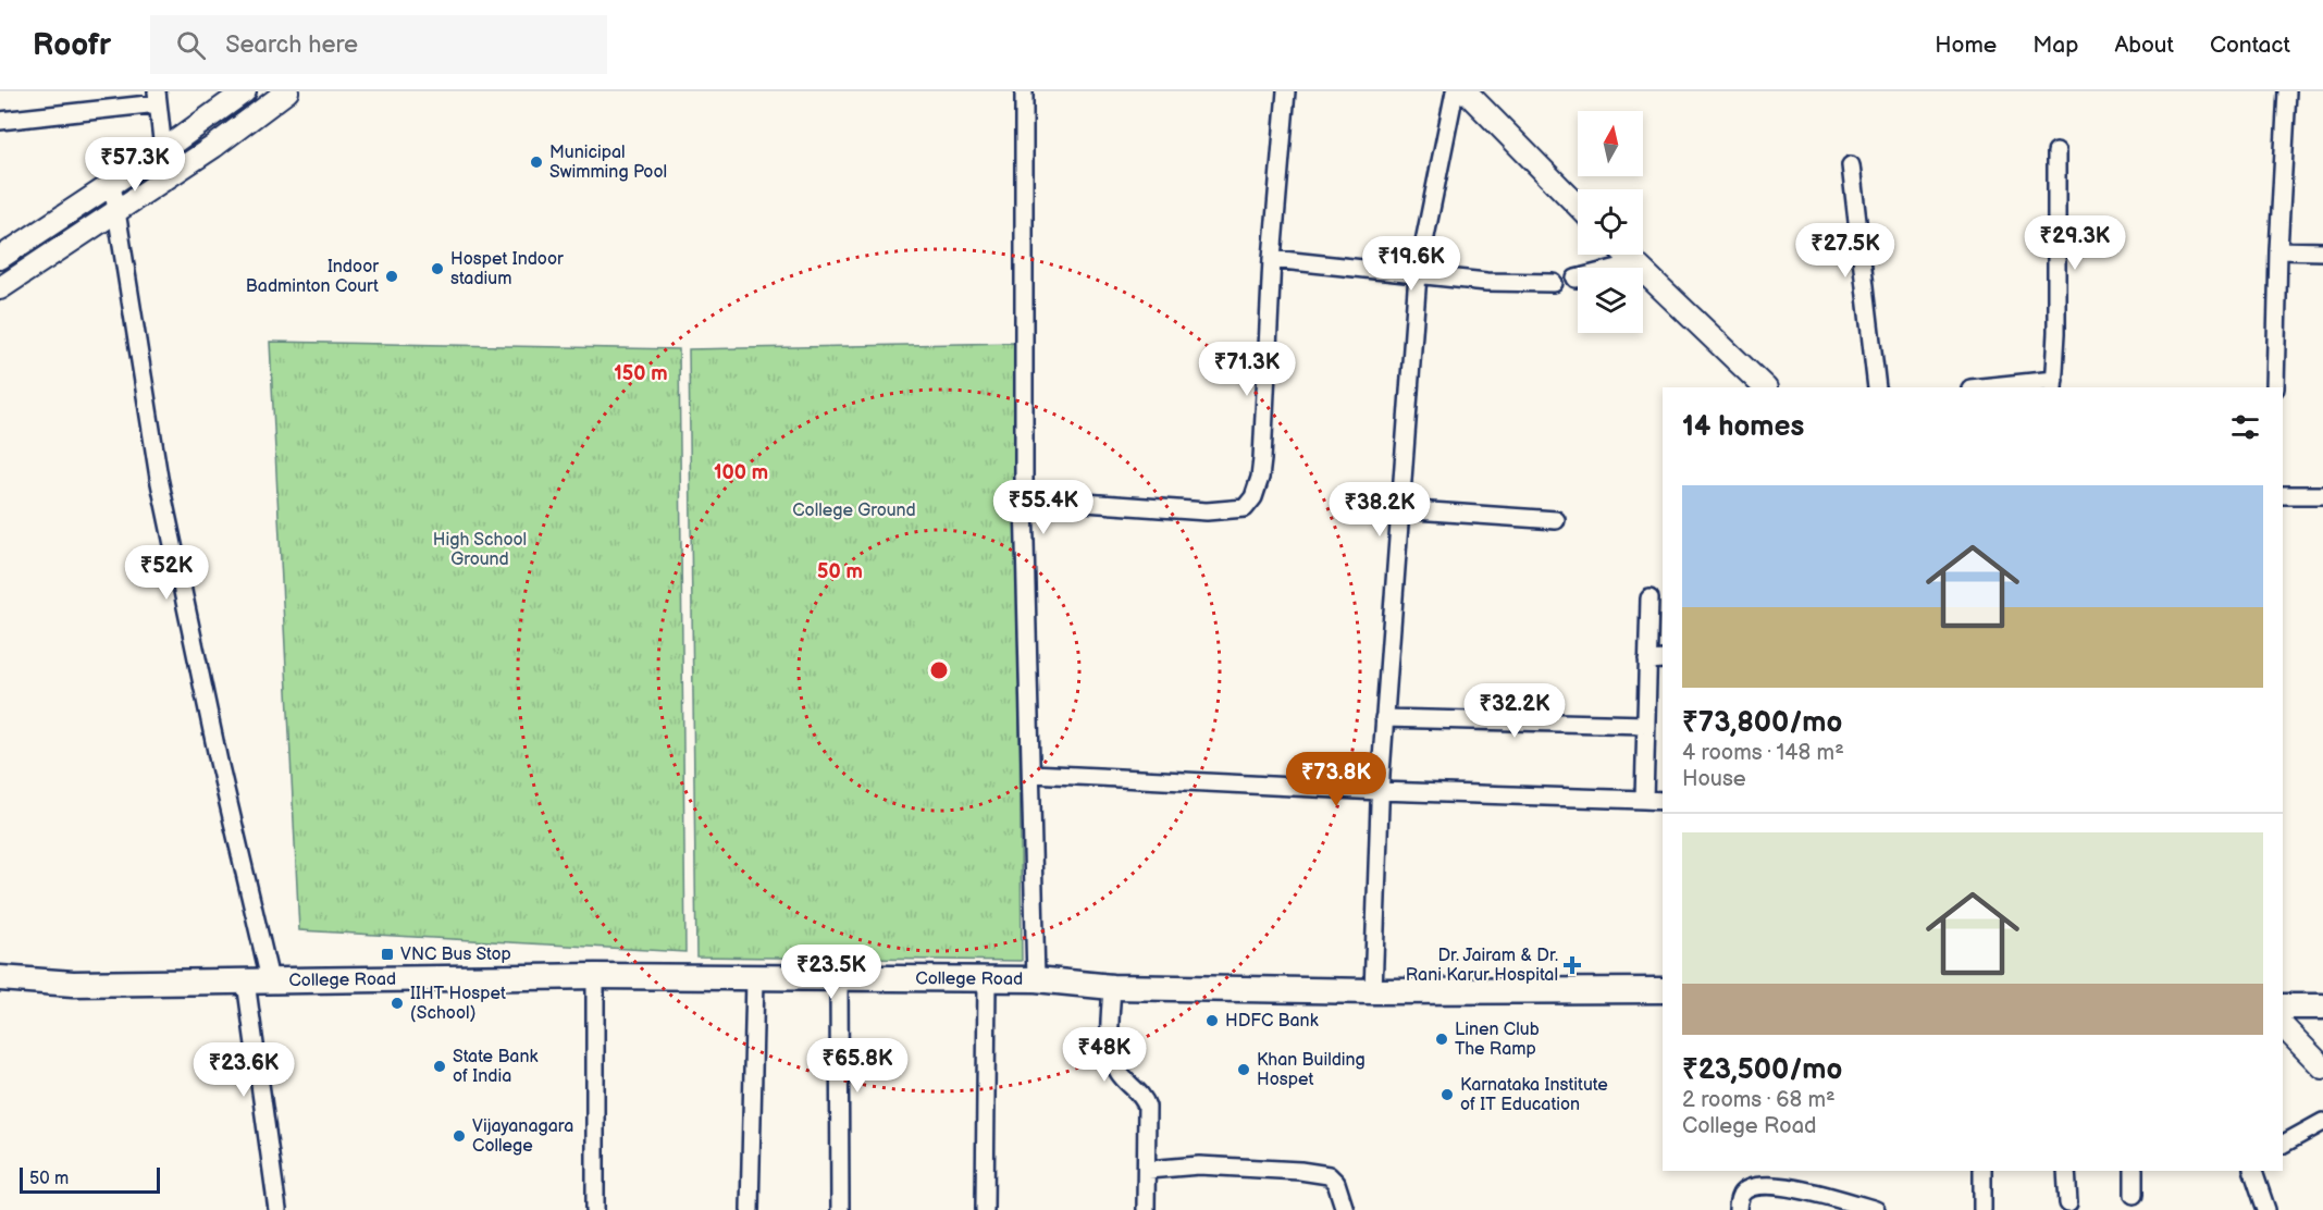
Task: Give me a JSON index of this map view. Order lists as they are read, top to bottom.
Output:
{
  "streets": {
    "main road": ["College Road"]
  },
  "parks": ["College Ground", "High School Ground"],
  "places": {
    "other": [
      "Municipal Swimming Pool",
      "Hospet Indoor stadium",
      "Indoor Badminton Court",
      "IIHT Hospet (School)",
      "HDFC Bank",
      "Linen Club The Ramp",
      "State Bank of India",
      "Khan Building Hospet",
      "Karnataka Institute of IT Education",
      "Vijayanagara College"
    ],
    "transit": ["VNC Bus Stop"],
    "health": ["Dr. Jairam & Dr. Rani Karur Hospital"]
  },
  "scale_bar": "50 m",
  "north": "top",
  "page": {
    "header": "Roofr",
    "search": "Search here",
    "nav": [
      "Home",
      "Map",
      "About",
      "Contact"
    ],
    "price": [
      "₹57.3K",
      "₹29.3K",
      "₹27.5K",
      "₹19.6K",
      "₹71.3K",
      "₹55.4K",
      "₹38.2K",
      "₹52K",
      "₹32.2K",
      "₹73.8K",
      "₹23.5K",
      "₹48K",
      "₹65.8K",
      "₹23.6K"
    ],
    "heading": "14 homes",
    "list": [
      {
        "name": "₹73,800/mo",
        "note": "4 rooms · 148 m² · House"
      },
      {
        "name": "₹23,500/mo",
        "note": "2 rooms · 68 m² · College Road"
      }
    ],
    "scale": "50 m"
  },
  "rings": ["150 m", "100 m", "50 m"]
}
